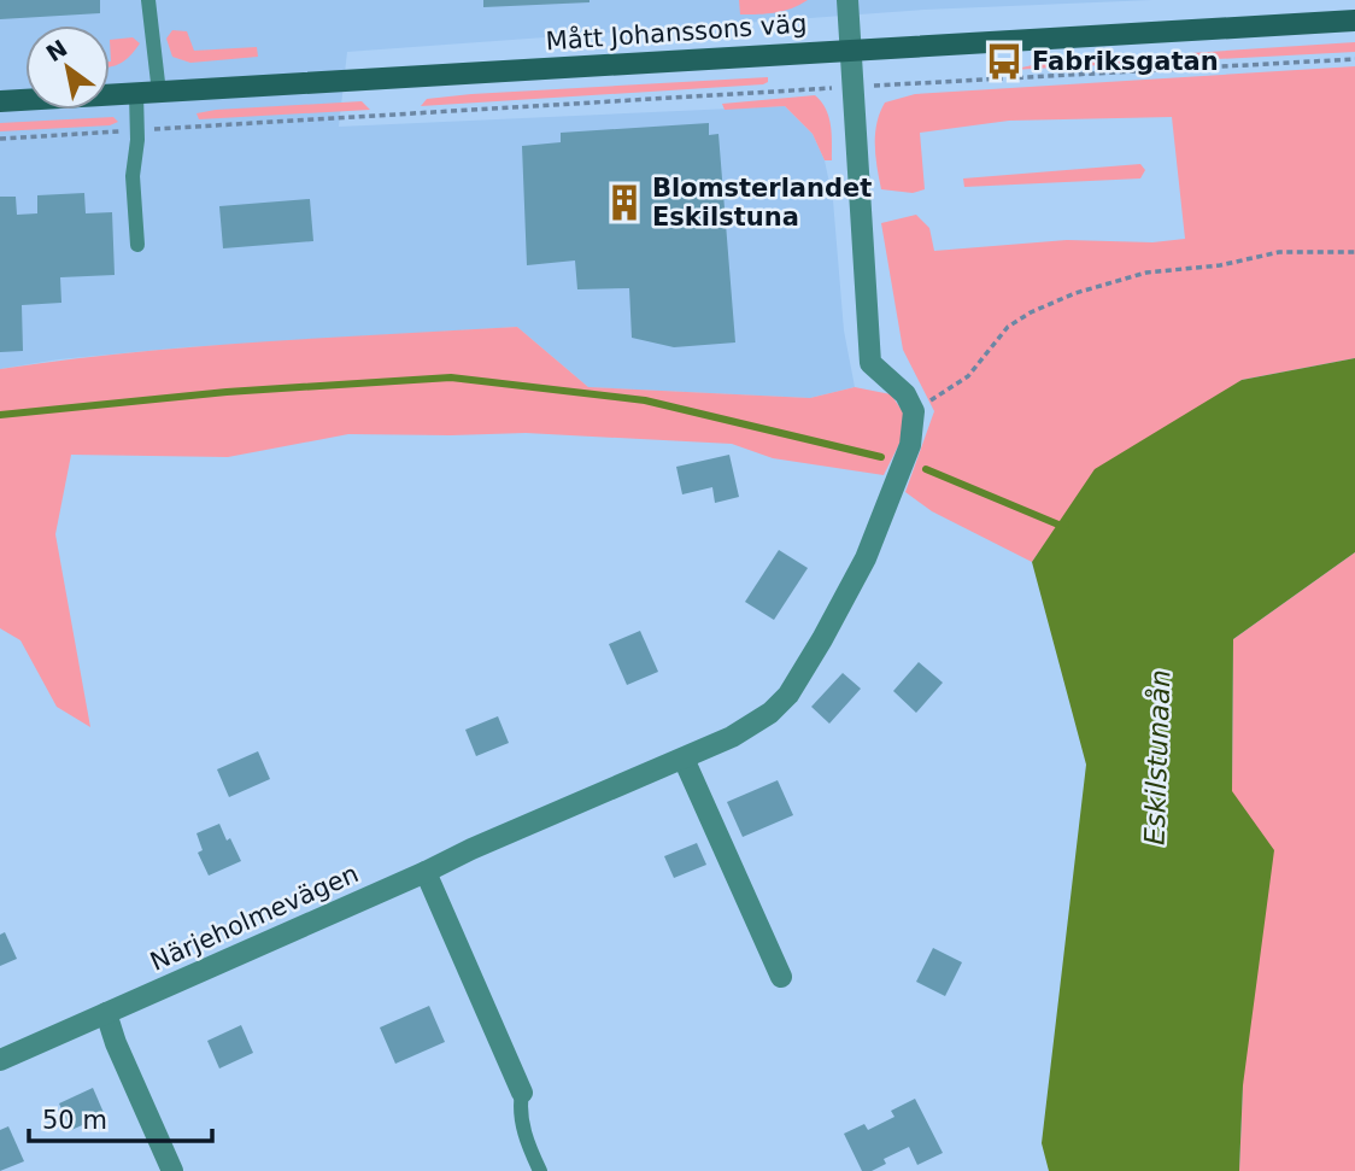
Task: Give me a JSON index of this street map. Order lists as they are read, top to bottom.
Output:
{
  "streets": {
    "street": ["Mått Johanssons väg", "Närjeholmevägen"]
  },
  "water": ["Eskilstunaån"],
  "places": {
    "bus stop": ["Fabriksgatan"],
    "building": ["Blomsterlandet Eskilstuna"]
  },
  "scale_bar": "50 m",
  "north": "top left"
}
